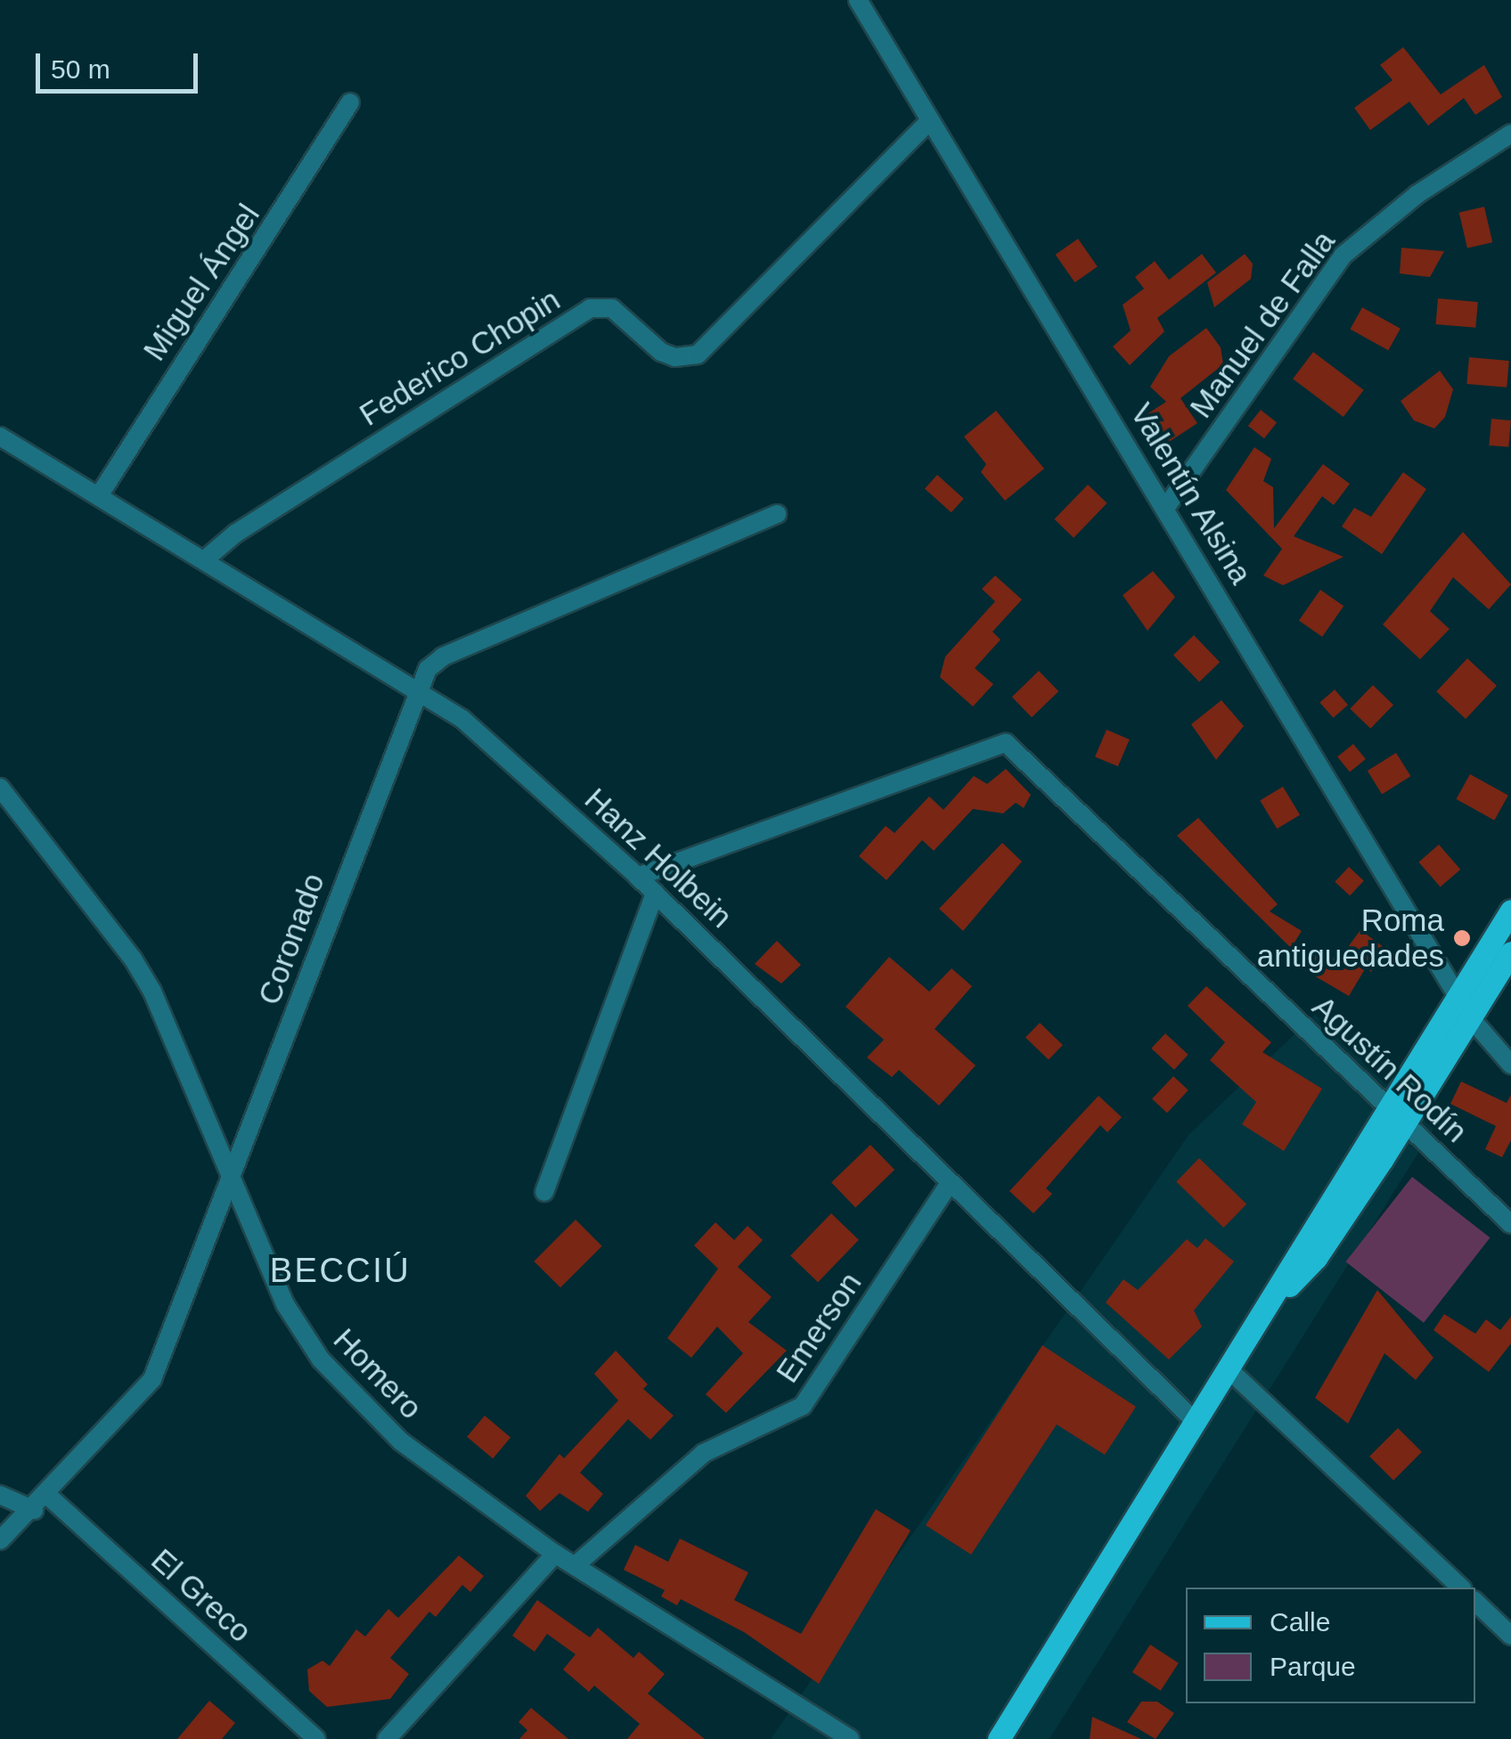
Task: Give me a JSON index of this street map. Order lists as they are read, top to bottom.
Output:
{
  "streets": {
    "street": [
      "Miguel Ángel",
      "Manuel de Falla",
      "Federico Chopin",
      "Valentín Alsina",
      "Hanz Holbein",
      "Coronado",
      "Agustín Rodín",
      "Emerson",
      "Homero",
      "El Greco"
    ]
  },
  "crossings": [
    ["Miguel Ángel", "Hanz Holbein"],
    ["Manuel de Falla", "Valentín Alsina"],
    ["Federico Chopin", "Valentín Alsina"],
    ["Federico Chopin", "Hanz Holbein"],
    ["Hanz Holbein", "Coronado"],
    ["Hanz Holbein", "Agustín Rodín"],
    ["Hanz Holbein", "Emerson"],
    ["Coronado", "Homero"],
    ["Coronado", "El Greco"],
    ["Emerson", "Homero"]
  ],
  "districts": ["BECCIÚ"],
  "places": ["Roma antiguedades"],
  "legend": ["Calle", "Parque"],
  "scale_bar": "50 m"
}
